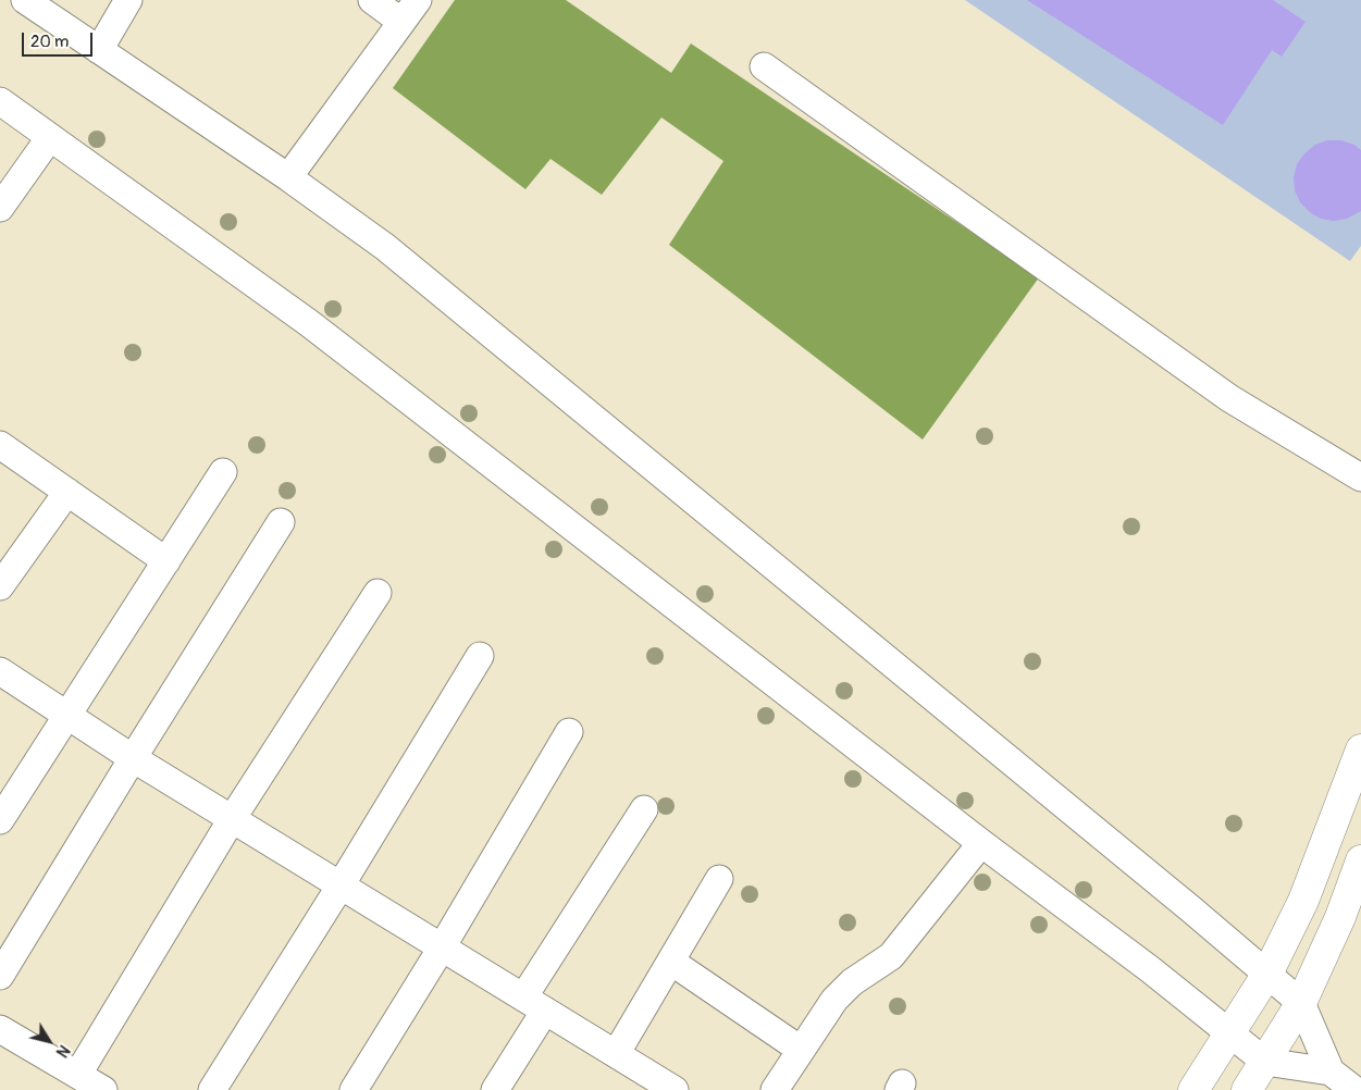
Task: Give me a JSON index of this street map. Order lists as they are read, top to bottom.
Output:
{
  "scale_bar": "20 m",
  "north": "bottom right"
}
